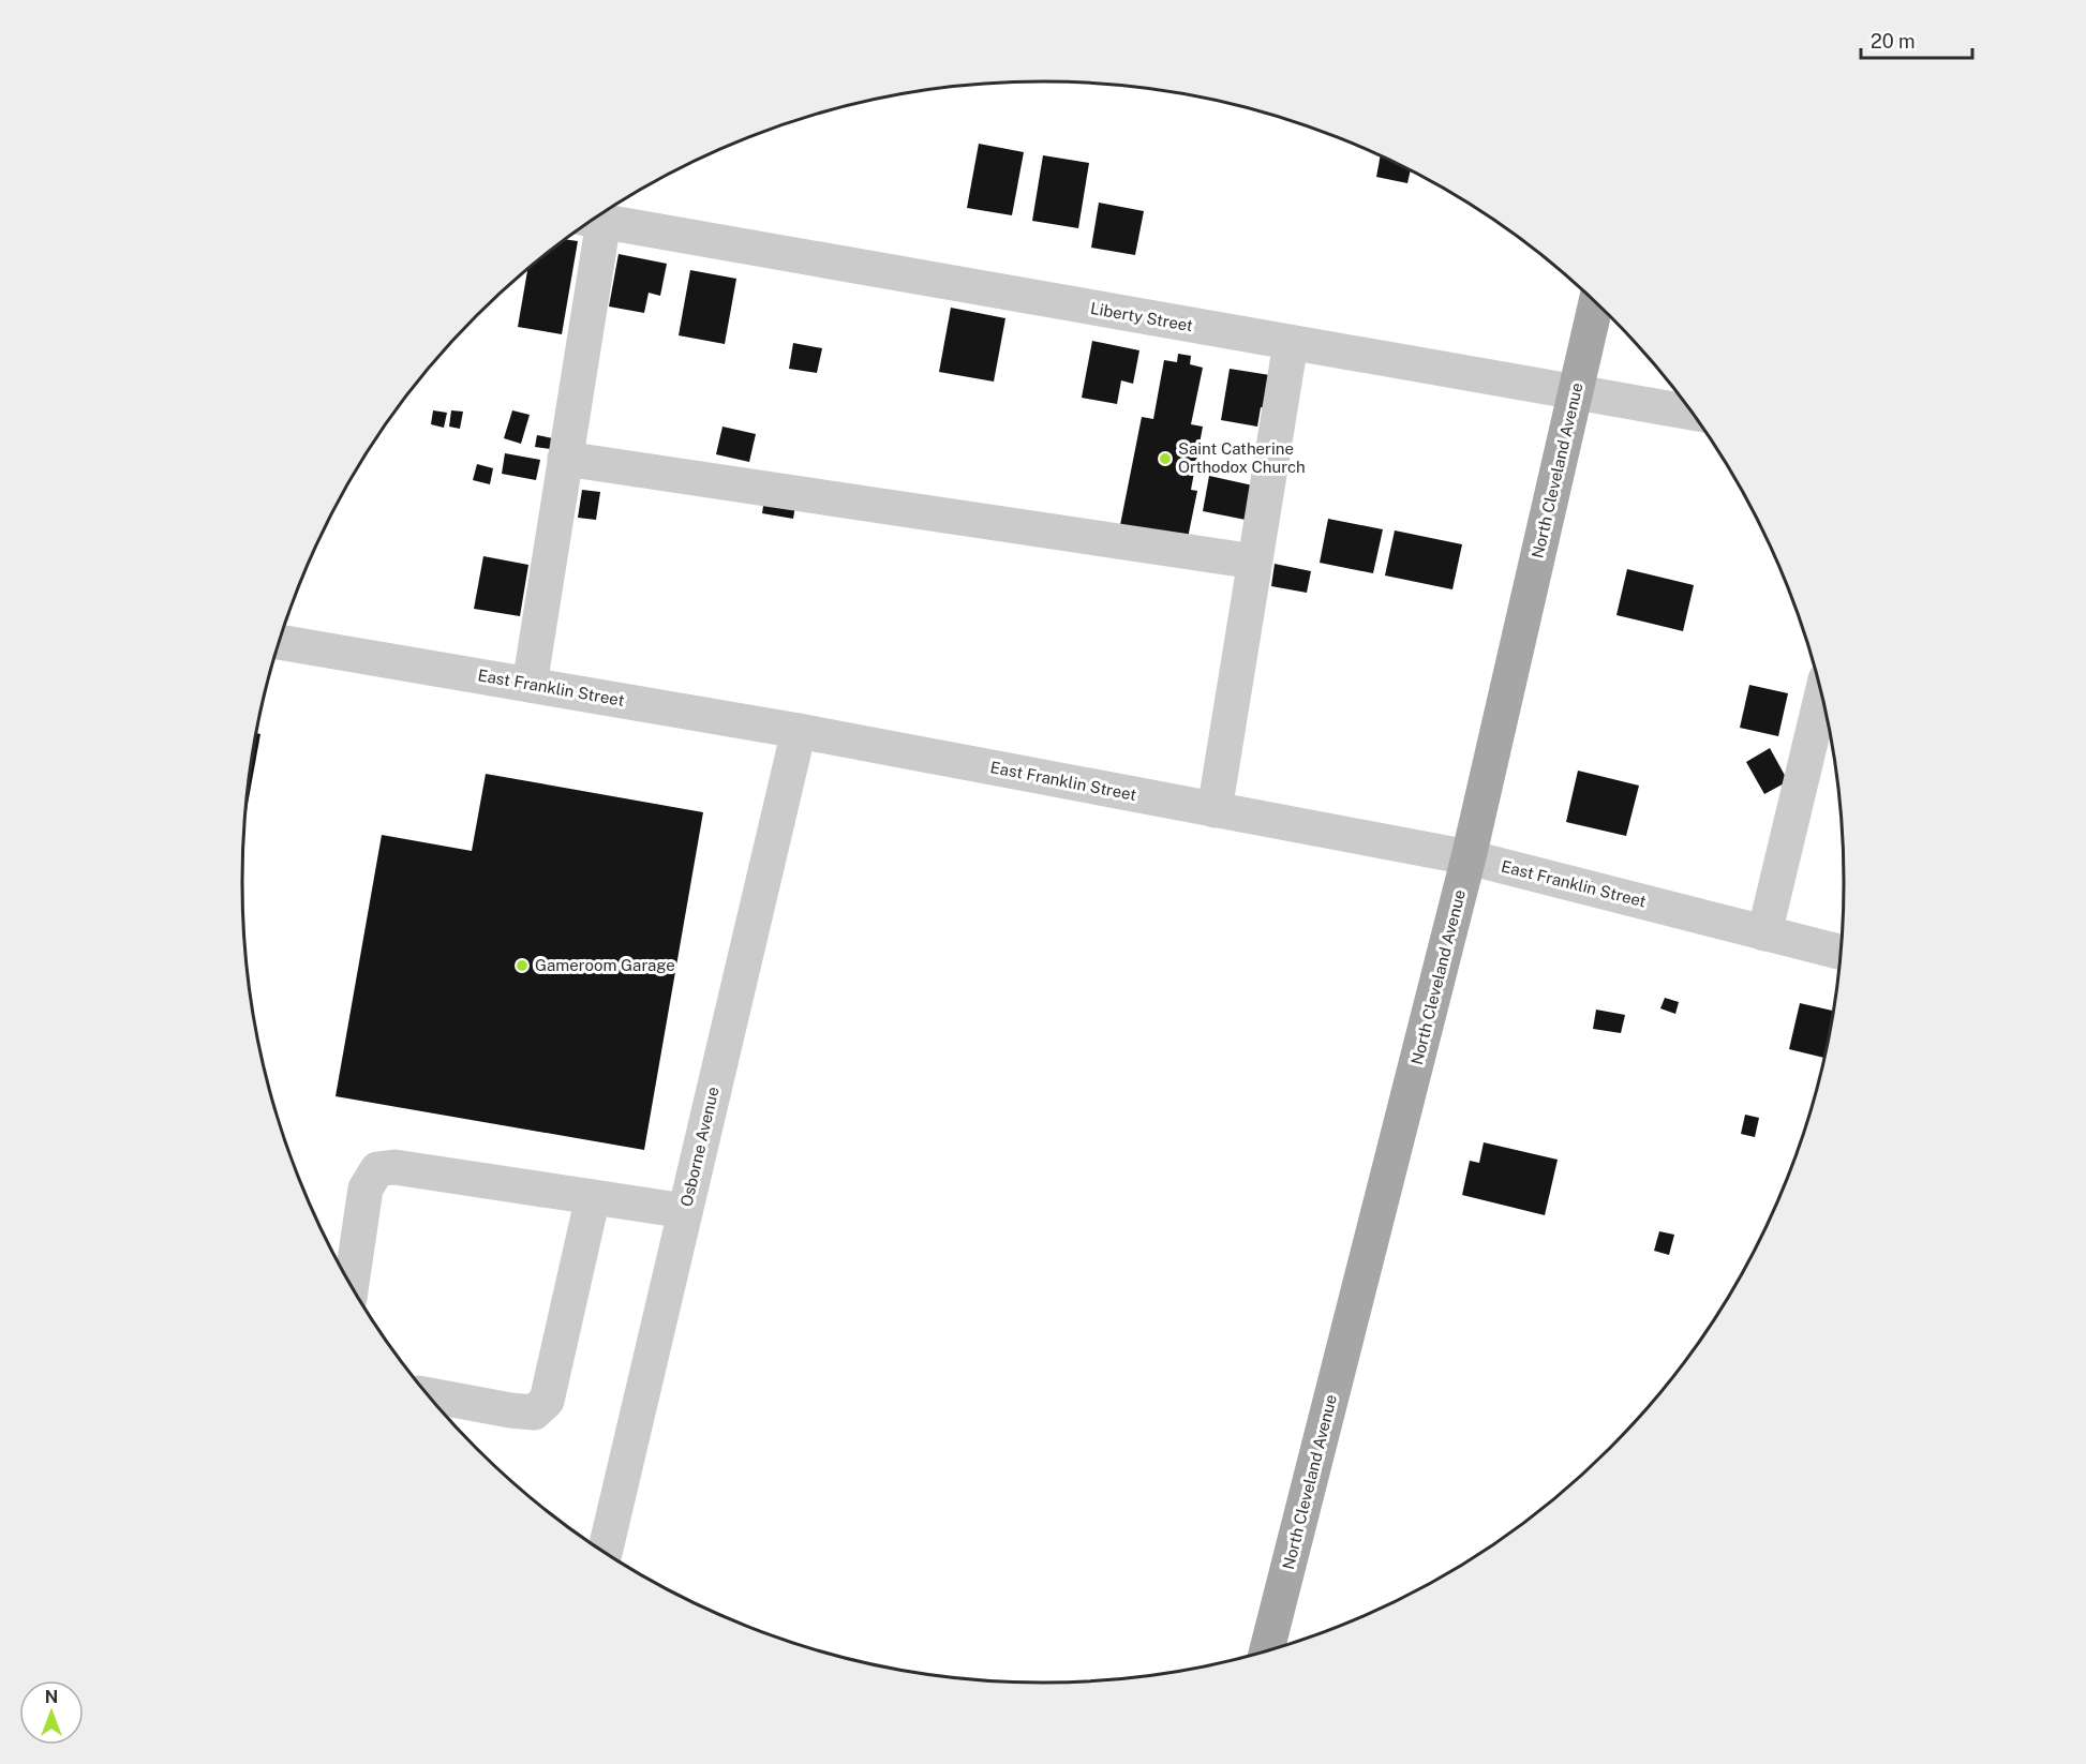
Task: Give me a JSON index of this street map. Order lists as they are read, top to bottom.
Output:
{
  "streets": {
    "main road": ["North Cleveland Avenue"],
    "street": ["Liberty Street", "East Franklin Street", "Osborne Avenue"]
  },
  "crossings": [
    ["Liberty Street", "North Cleveland Avenue"],
    ["North Cleveland Avenue", "East Franklin Street"],
    ["East Franklin Street", "Osborne Avenue"]
  ],
  "places": ["Saint Catherine Orthodox Church", "Gameroom Garage"],
  "scale_bar": "20 m",
  "north": "top"
}
